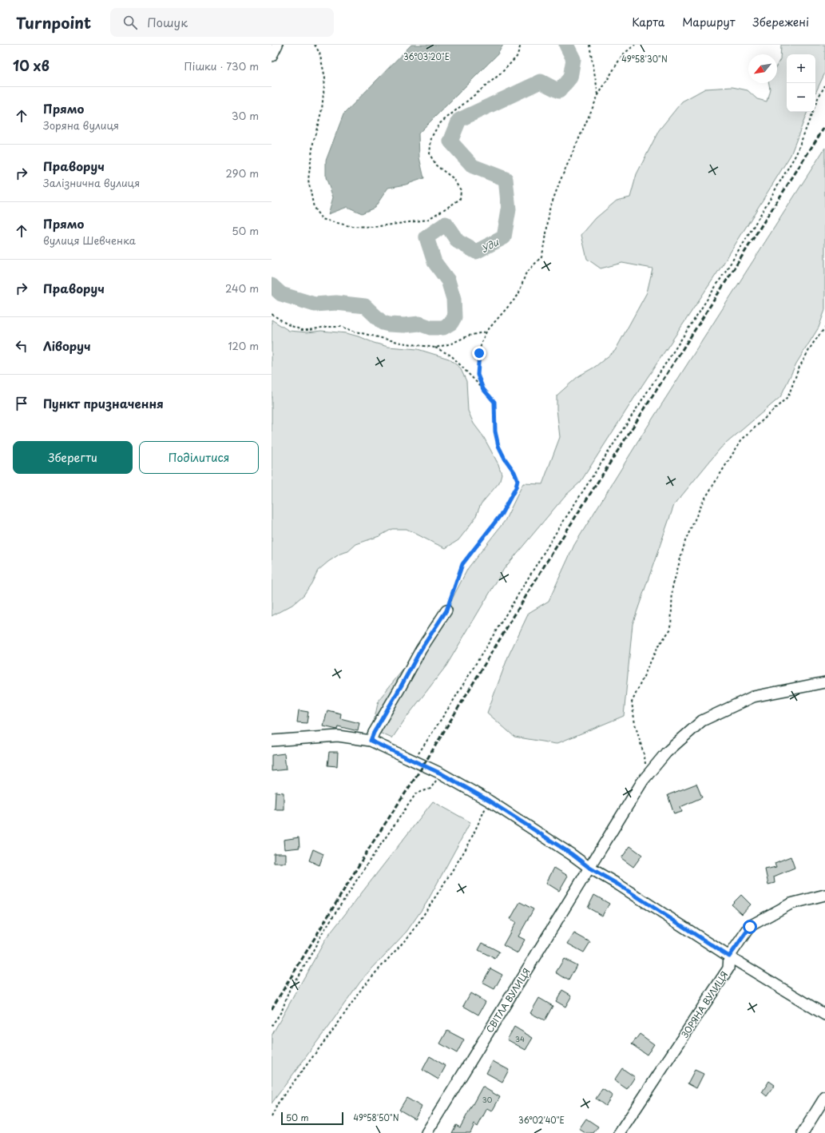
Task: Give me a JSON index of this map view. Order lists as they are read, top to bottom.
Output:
{
  "streets": {
    "street": ["СВІТЛА ВУЛИЦЯ", "ЗОРЯНА ВУЛИЦЯ"]
  },
  "water": ["Уди"],
  "house_numbers": ["34", "30"],
  "scale_bar": "50 m",
  "north": "bottom left",
  "page": {
    "header": "Turnpoint",
    "search": "Пошук",
    "nav": ["Карта", "Маршрут", "Збережені"],
    "heading": ["10 хв", "Пішки · 730 m"],
    "map_buttons": ["+", "−"],
    "list": [
      ["Прямо", "Зоряна вулиця", "30 m"],
      ["Праворуч", "Залізнична вулиця", "290 m"],
      ["Прямо", "вулиця Шевченка", "50 m"],
      ["Праворуч", "240 m"],
      ["Ліворуч", "120 m"],
      "Пункт призначення"
    ],
    "buttons": ["Зберегти", "Поділитися"],
    "scale": "50 m"
  },
  "coordinates": [
    "36°03'20\"E",
    "49°58'30\"N",
    "49°58'50\"N",
    "36°02'40\"E"
  ]
}
